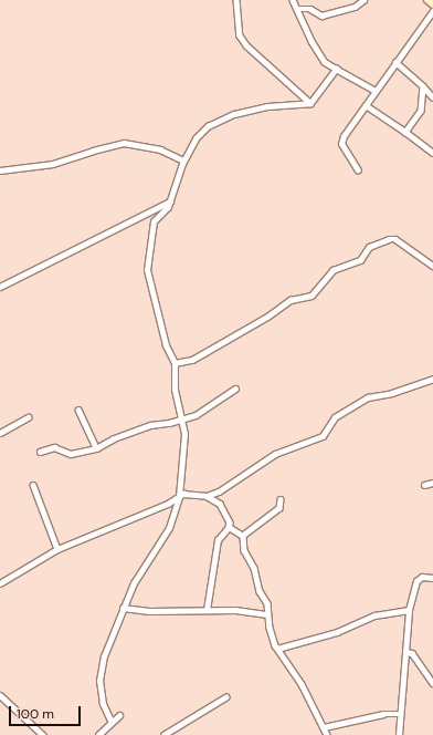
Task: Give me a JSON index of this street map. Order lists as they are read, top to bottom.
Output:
{
  "scale_bar": "100 m"
}
